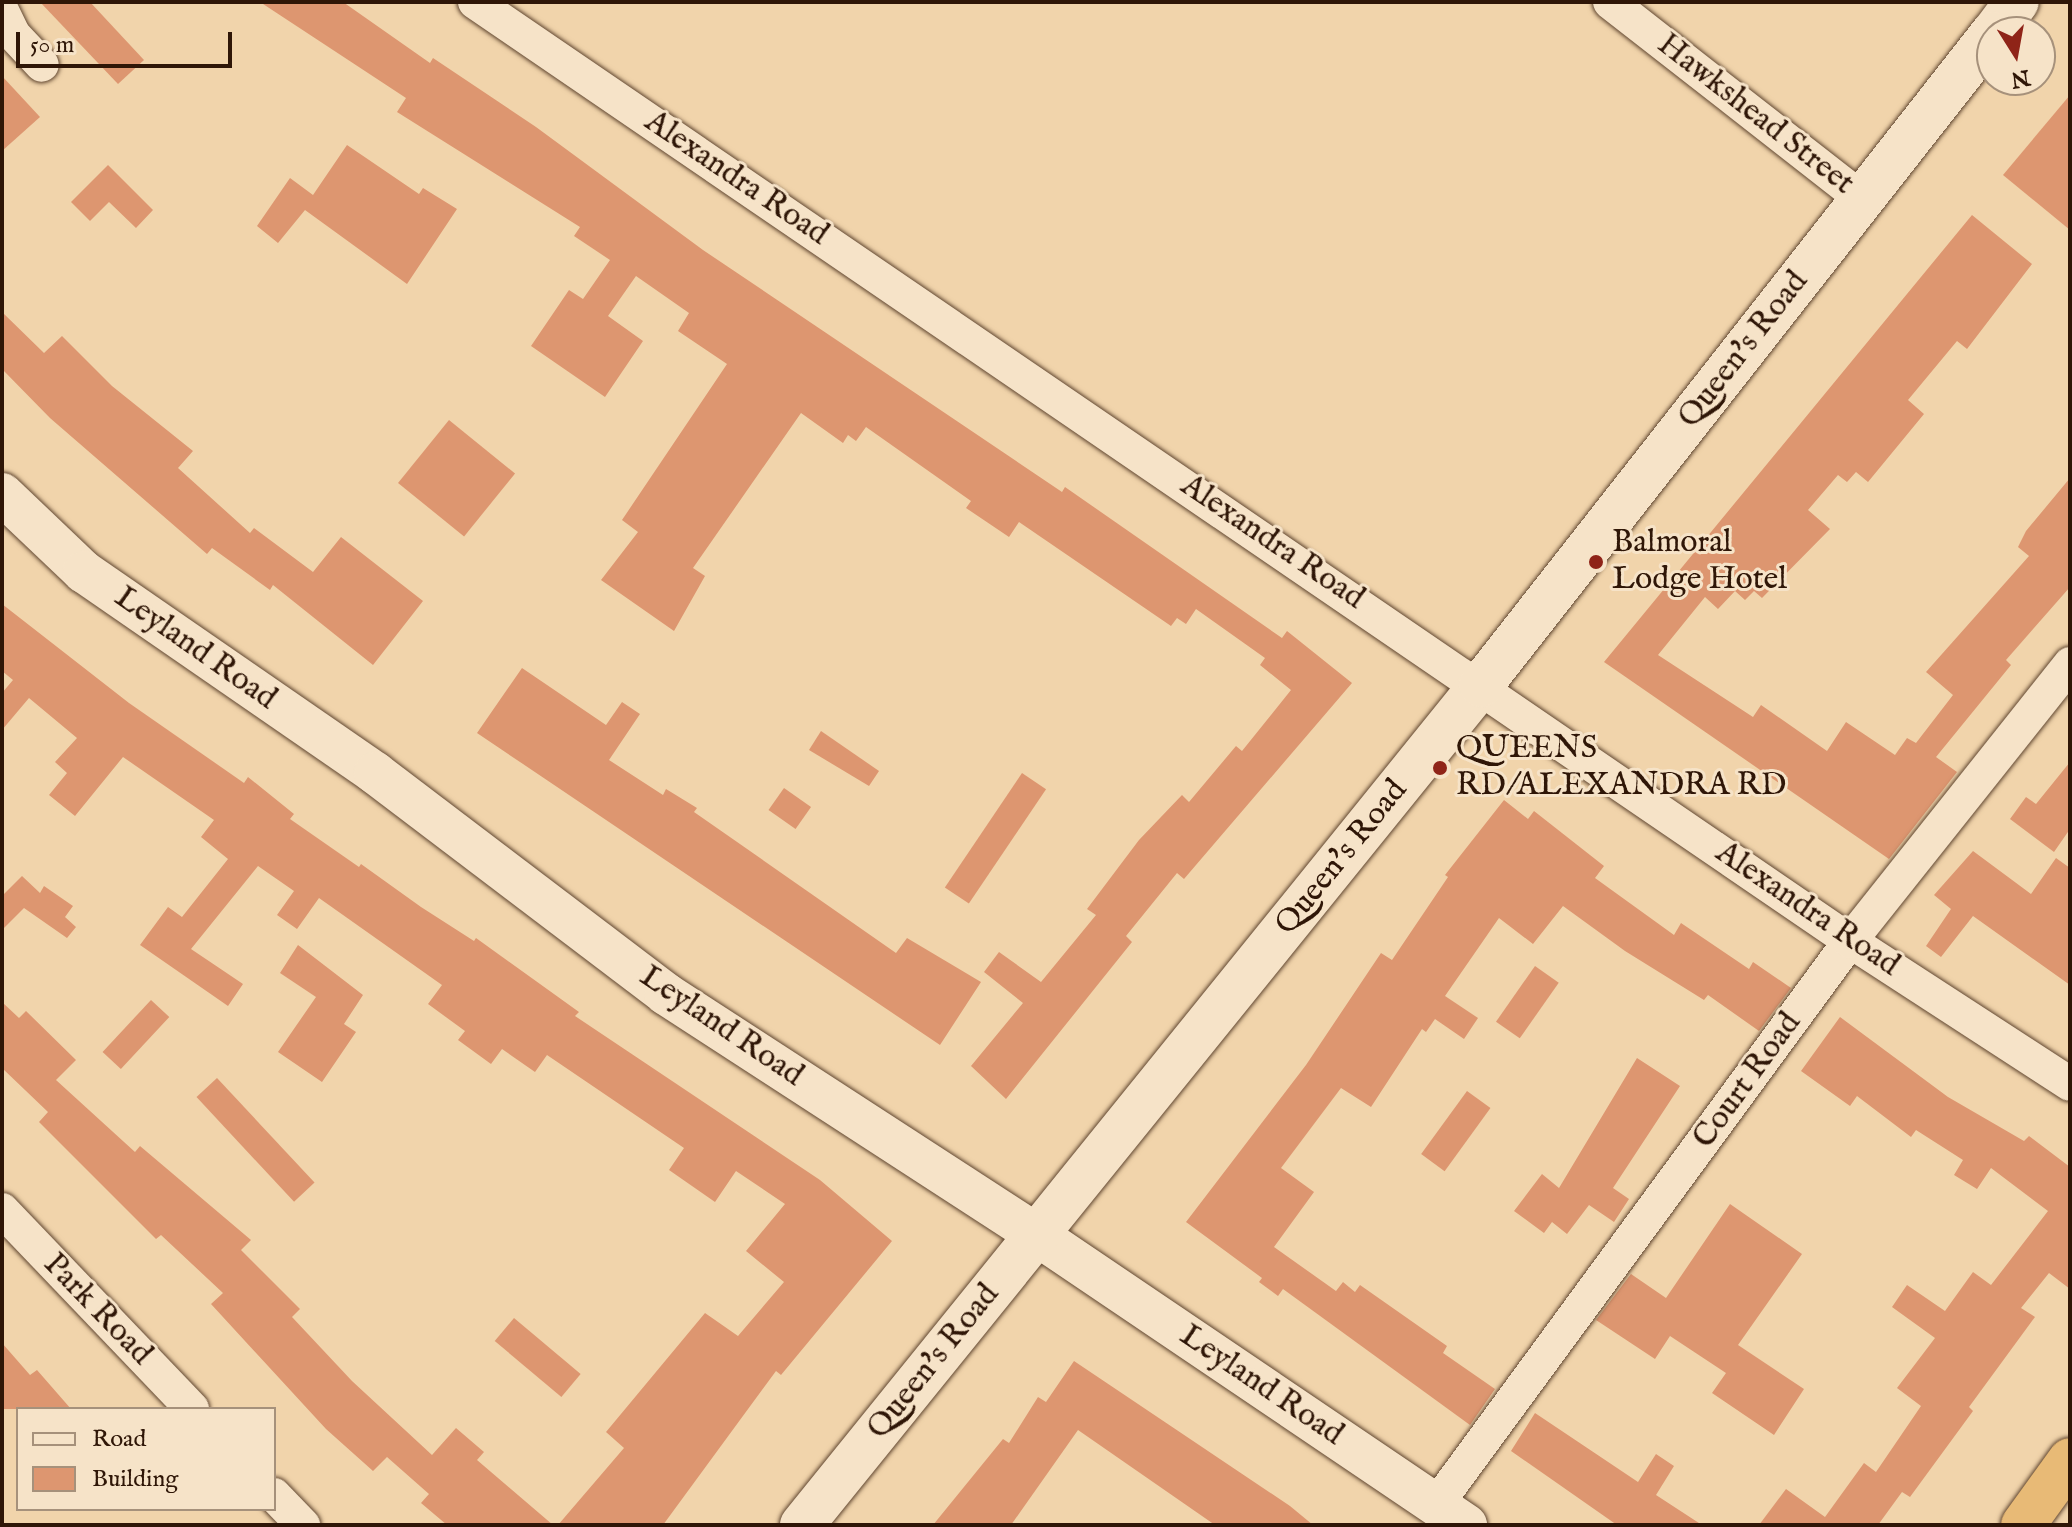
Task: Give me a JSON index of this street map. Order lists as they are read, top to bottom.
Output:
{
  "streets": {
    "main road": ["Queen's Road"],
    "street": [
      "Hawkshead Street",
      "Alexandra Road",
      "Leyland Road",
      "Court Road",
      "Park Road"
    ]
  },
  "crossings": [
    ["Hawkshead Street", "Queen's Road"],
    ["Alexandra Road", "Queen's Road"],
    ["Alexandra Road", "Court Road"],
    ["Queen's Road", "Leyland Road"],
    ["Leyland Road", "Court Road"]
  ],
  "places": ["Balmoral Lodge Hotel", "QUEENS RD/ALEXANDRA RD"],
  "legend": ["Road", "Building"],
  "scale_bar": "50 m",
  "north": "bottom"
}
